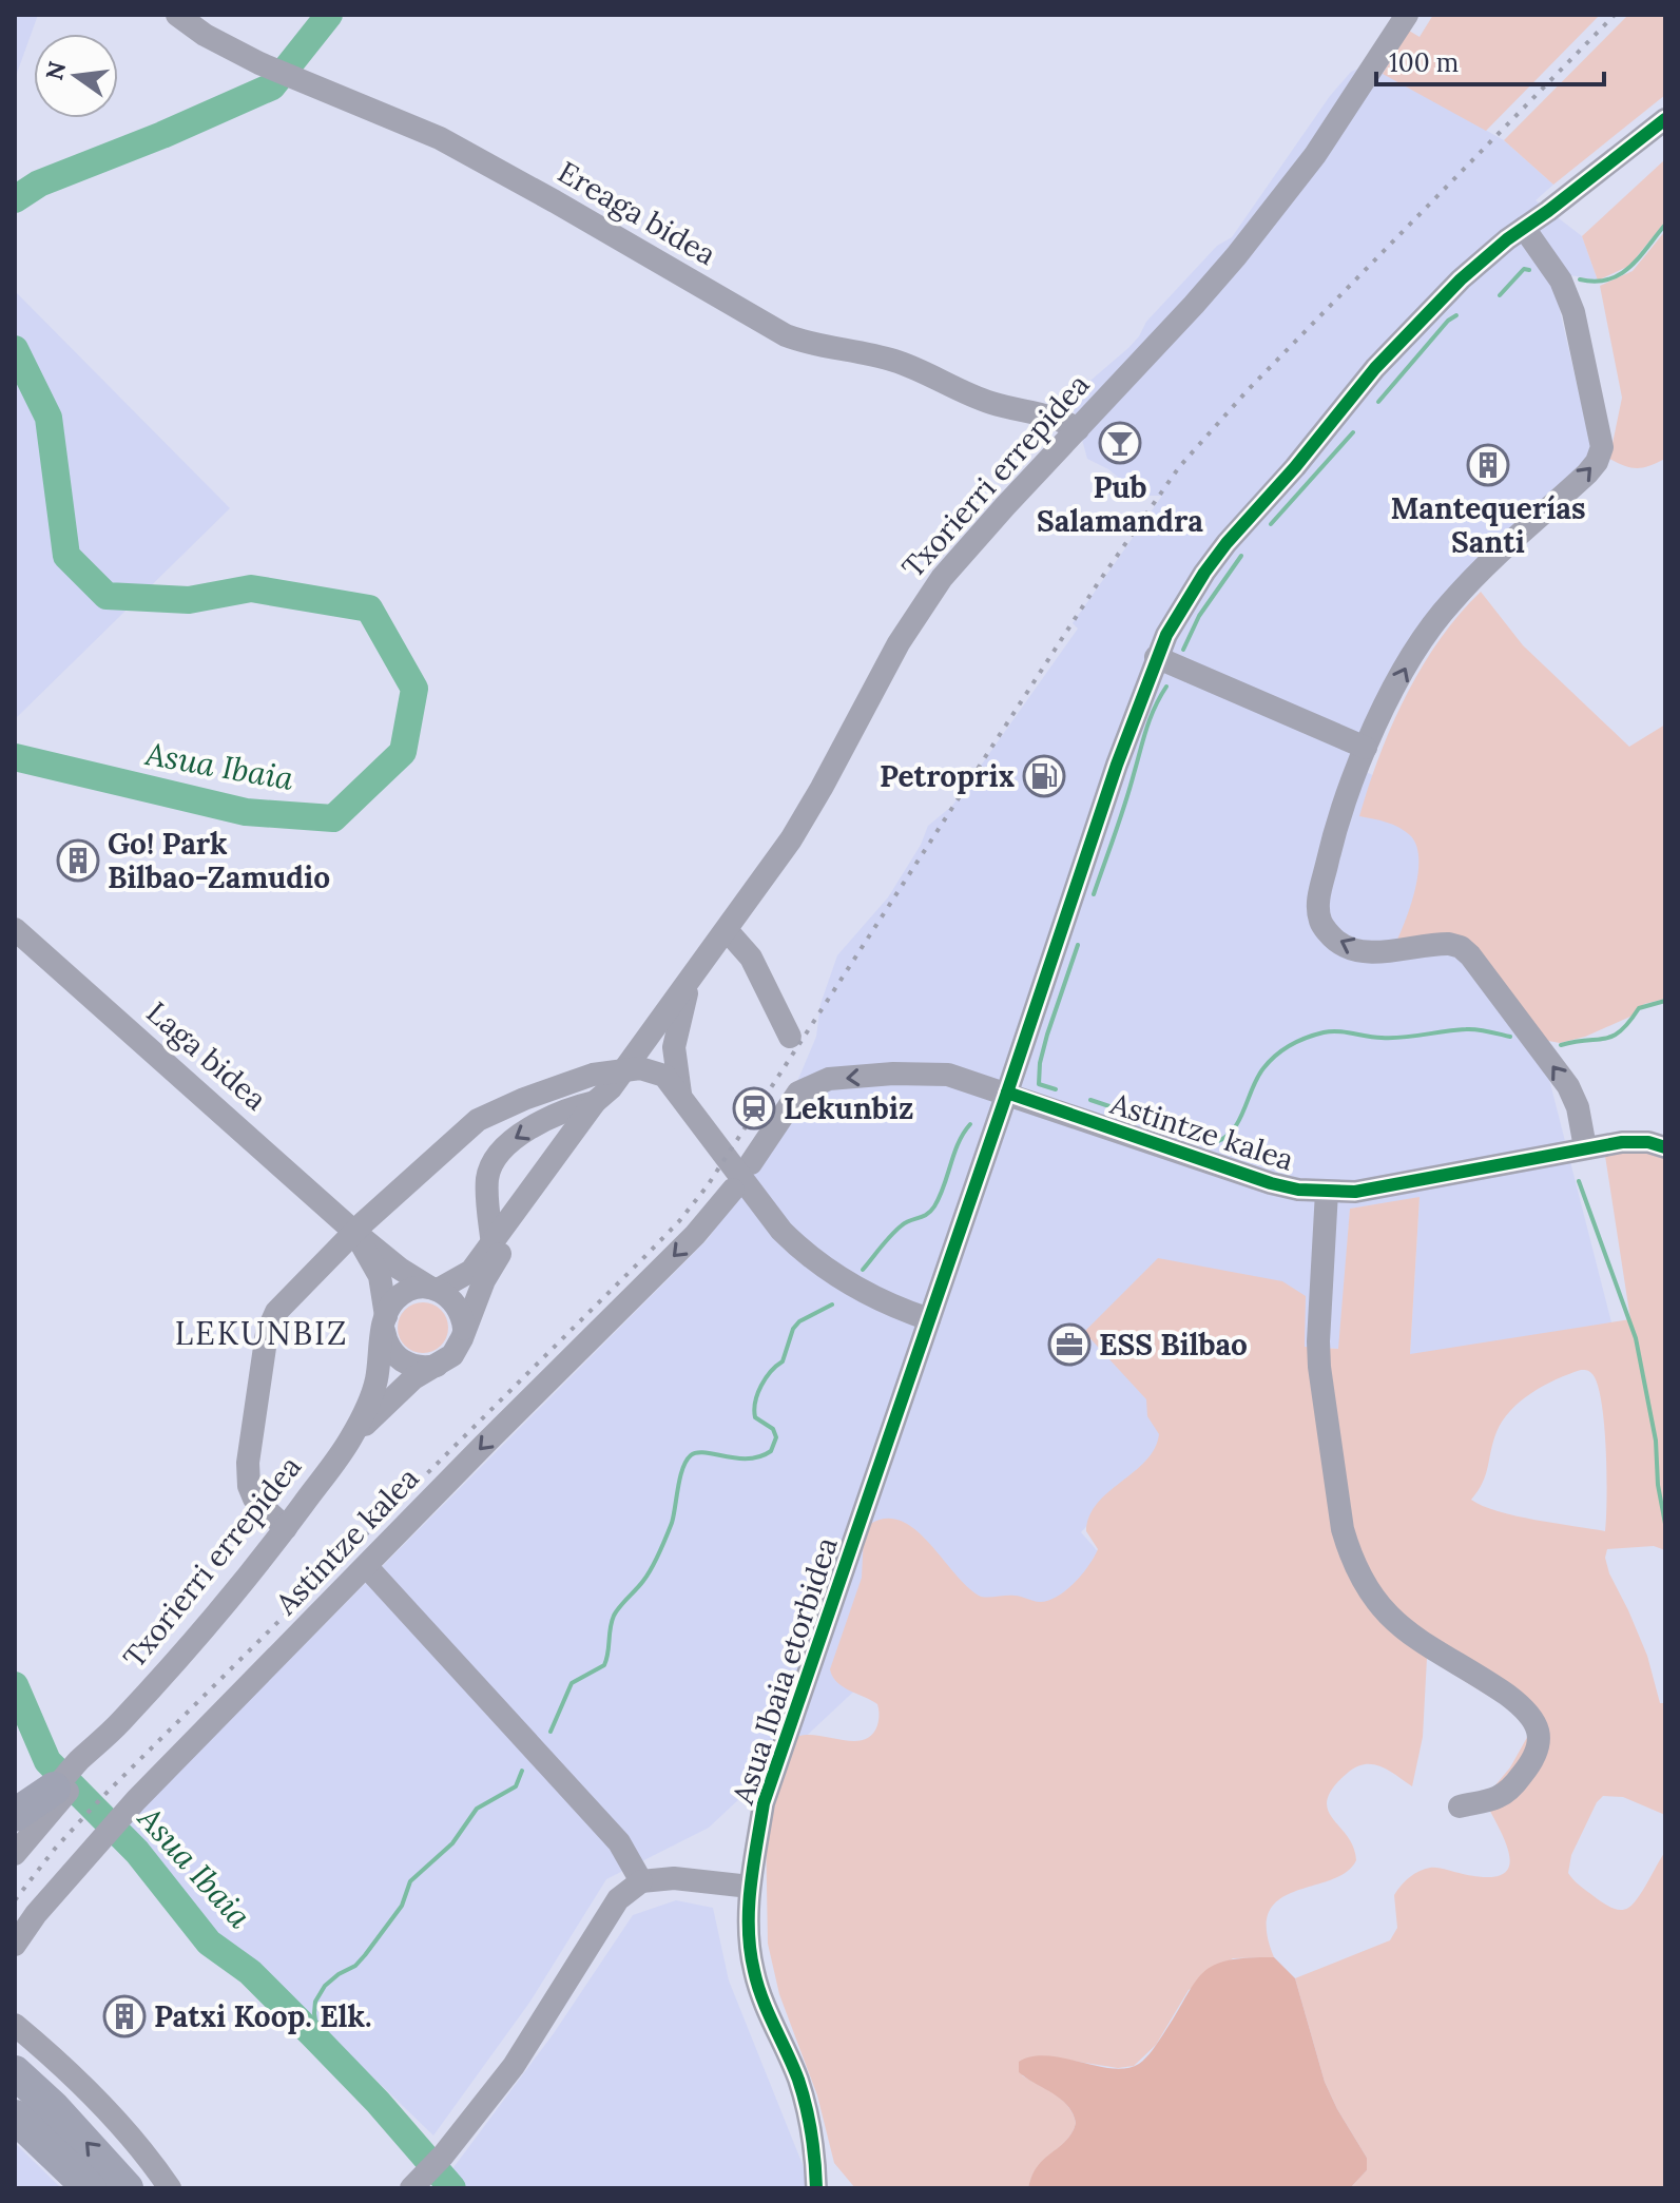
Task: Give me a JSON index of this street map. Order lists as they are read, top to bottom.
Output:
{
  "streets": {
    "street": [
      "Ereaga bidea",
      "Txorierri errepidea",
      "Laga bidea",
      "Astintze kalea",
      "Asua Ibaia etorbidea"
    ]
  },
  "crossings": [
    ["Ereaga bidea", "Txorierri errepidea"],
    ["Txorierri errepidea", "Laga bidea"],
    ["Astintze kalea", "Asua Ibaia etorbidea"]
  ],
  "one_way": ["Astintze kalea"],
  "districts": ["LEKUNBIZ"],
  "water": ["Asua Ibaia"],
  "places": {
    "bar": ["Pub Salamandra"],
    "building": ["Mantequerías Santi", "Go! Park Bilbao-Zamudio", "Patxi Koop. Elk."],
    "fuel station": ["Petroprix"],
    "station": ["Lekunbiz"],
    "office": ["ESS Bilbao"]
  },
  "scale_bar": "100 m",
  "north": "left"
}
